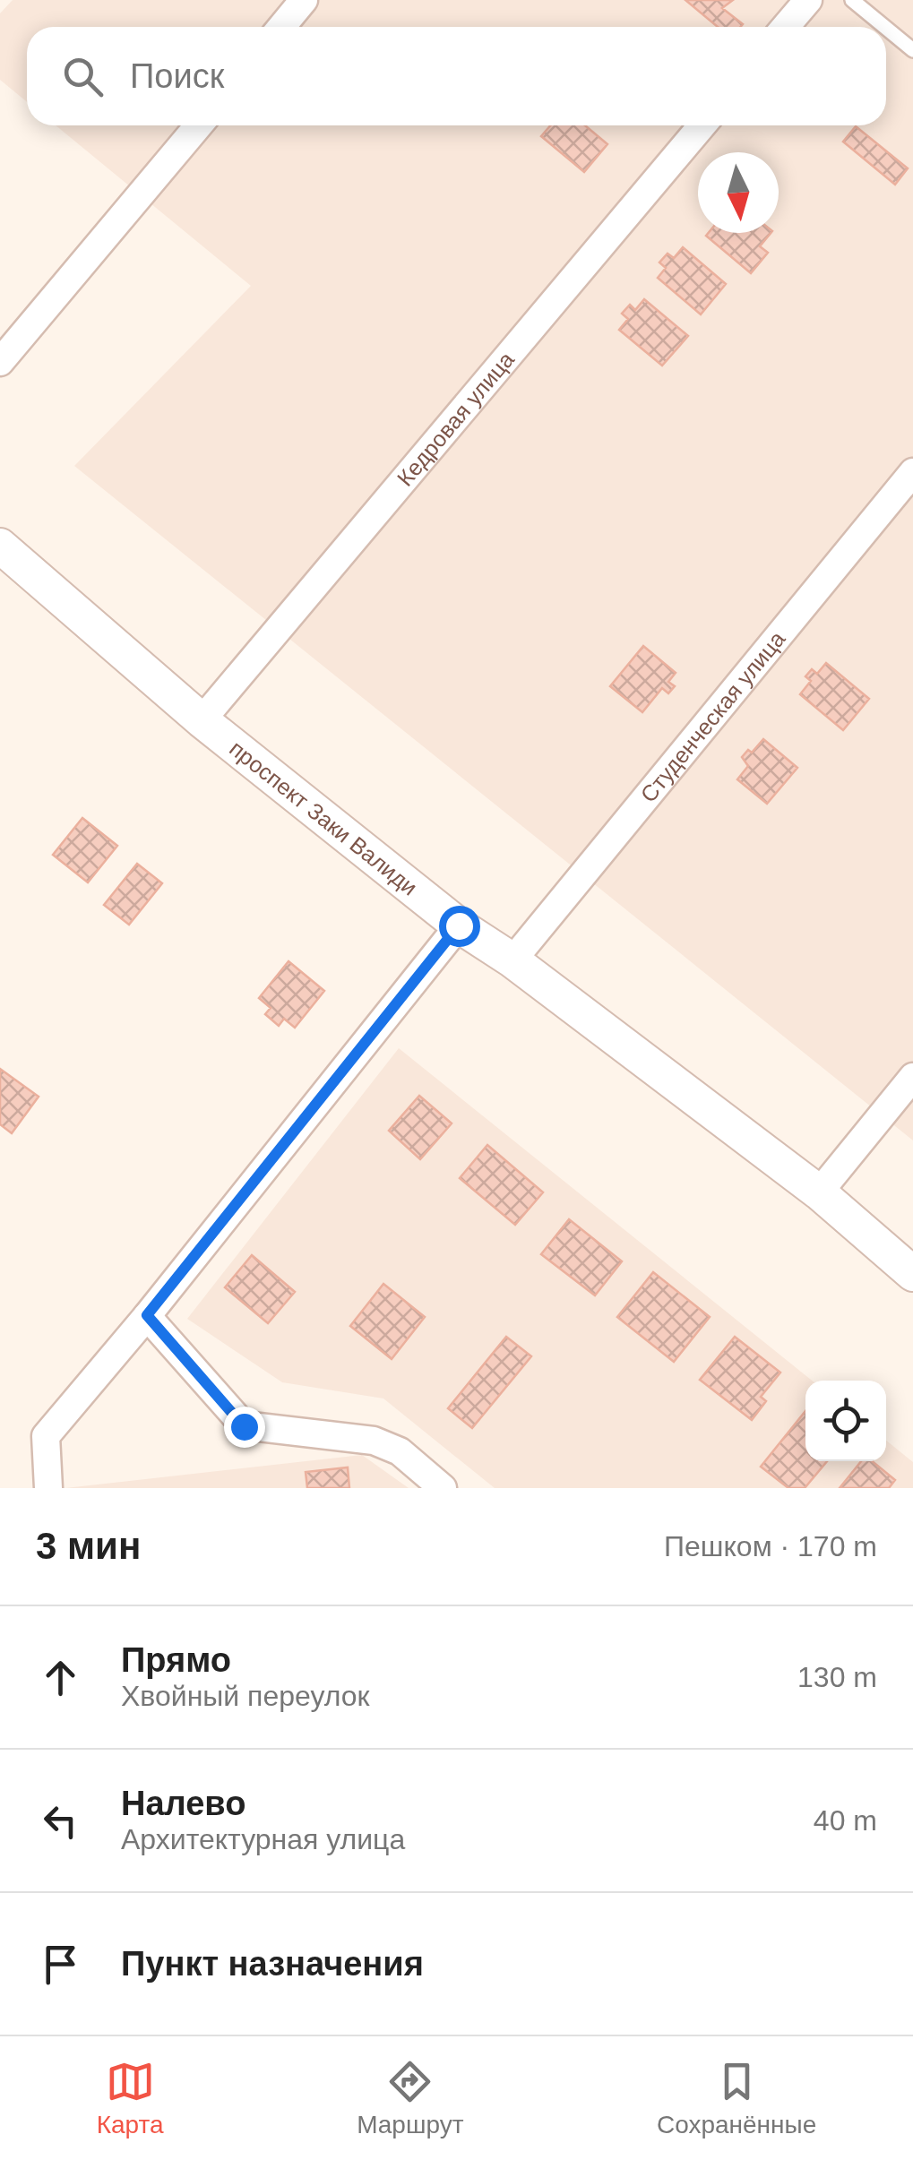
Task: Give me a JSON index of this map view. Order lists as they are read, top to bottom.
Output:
{
  "streets": {
    "street": ["Кедровая улица", "Студенческая улица", "проспект Заки Валиди"]
  },
  "crossings": [
    ["Кедровая улица", "проспект Заки Валиди"],
    ["Студенческая улица", "проспект Заки Валиди"]
  ],
  "north": "bottom",
  "page": {
    "search": "Поиск",
    "heading": ["3 мин", "Пешком · 170 m"],
    "list": [
      ["Прямо", "Хвойный переулок", "130 m"],
      ["Налево", "Архитектурная улица", "40 m"],
      "Пункт назначения"
    ],
    "nav": ["Карта", "Маршрут", "Сохранённые"]
  }
}
